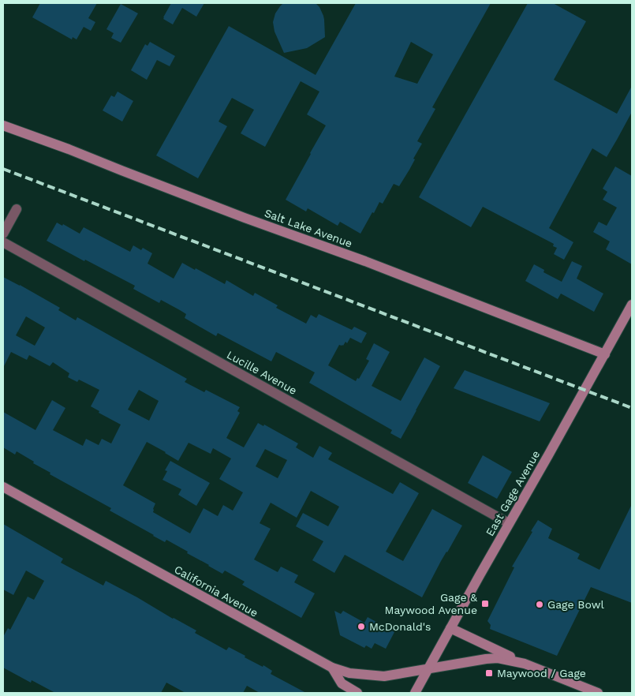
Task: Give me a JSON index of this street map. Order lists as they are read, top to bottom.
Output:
{
  "streets": {
    "street": [
      "Salt Lake Avenue",
      "Lucille Avenue",
      "East Gage Avenue",
      "California Avenue"
    ]
  },
  "crossings": [
    ["Salt Lake Avenue", "East Gage Avenue"],
    ["Lucille Avenue", "East Gage Avenue"],
    ["East Gage Avenue", "California Avenue"]
  ],
  "places": {
    "transit": ["Gage & Maywood Avenue", "Maywood / Gage"],
    "other": ["Gage Bowl", "McDonald's"]
  }
}
